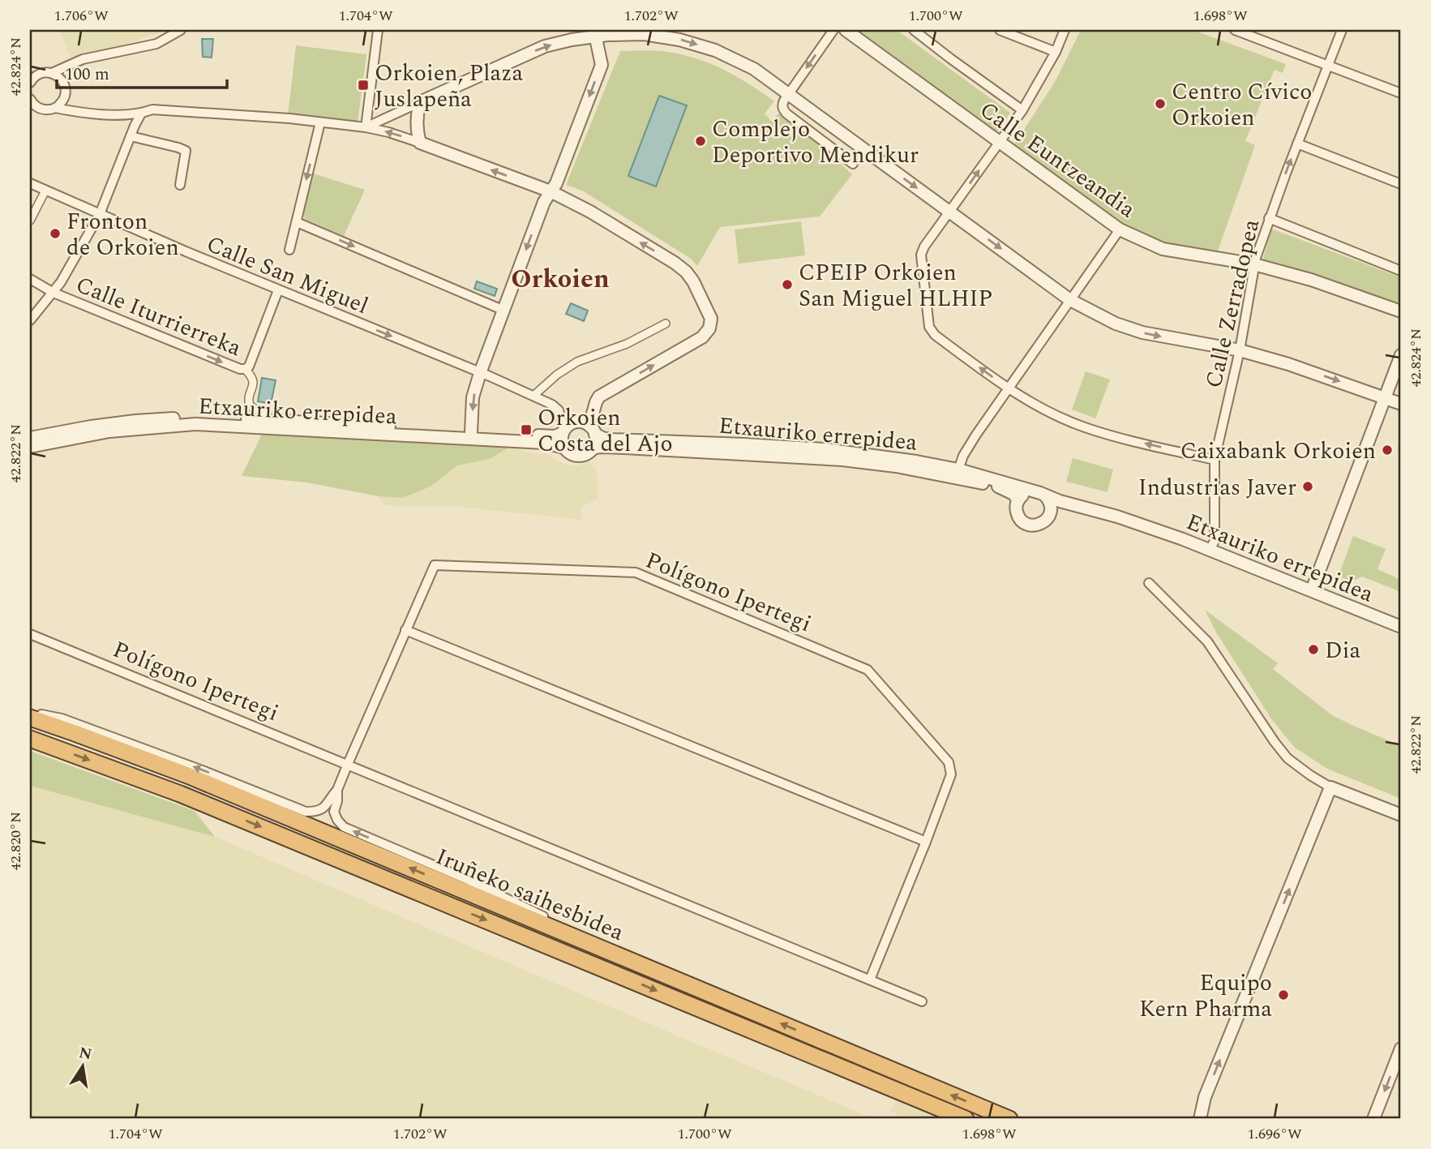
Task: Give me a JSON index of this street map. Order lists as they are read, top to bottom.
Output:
{
  "streets": {
    "highway": ["Iruñeko saihesbidea"],
    "street": [
      "Calle Euntzeandia",
      "Calle San Miguel",
      "Calle Zerradopea",
      "Calle Iturrierreka",
      "Etxauriko errepidea",
      "Polígono Ipertegi"
    ]
  },
  "crossings": [
    ["Calle Euntzeandia", "Calle Zerradopea"],
    ["Calle San Miguel", "Calle Iturrierreka"],
    ["Calle San Miguel", "Etxauriko errepidea"],
    ["Calle Zerradopea", "Etxauriko errepidea"],
    ["Calle Iturrierreka", "Etxauriko errepidea"],
    ["Polígono Ipertegi", "Iruñeko saihesbidea"]
  ],
  "one_way": ["Calle Iturrierreka"],
  "districts": ["Orkoien"],
  "places": {
    "transit": ["Orkoien, Plaza Juslapeña", "Orkoien Costa del Ajo"],
    "other": [
      "Centro Cívico Orkoien",
      "Complejo Deportivo Mendikur",
      "Fronton de Orkoien",
      "CPEIP Orkoien San Miguel HLHIP",
      "Caixabank Orkoien",
      "Industrias Javer",
      "Dia",
      "Equipo Kern Pharma"
    ]
  },
  "scale_bar": "100 m",
  "north": "top",
  "coordinates": [
    "1.706°W",
    "1.704°W",
    "1.702°W",
    "1.700°W",
    "1.698°W",
    "42.824°N",
    "42.822°N",
    "42.820°N",
    "1.696°W"
  ]
}
